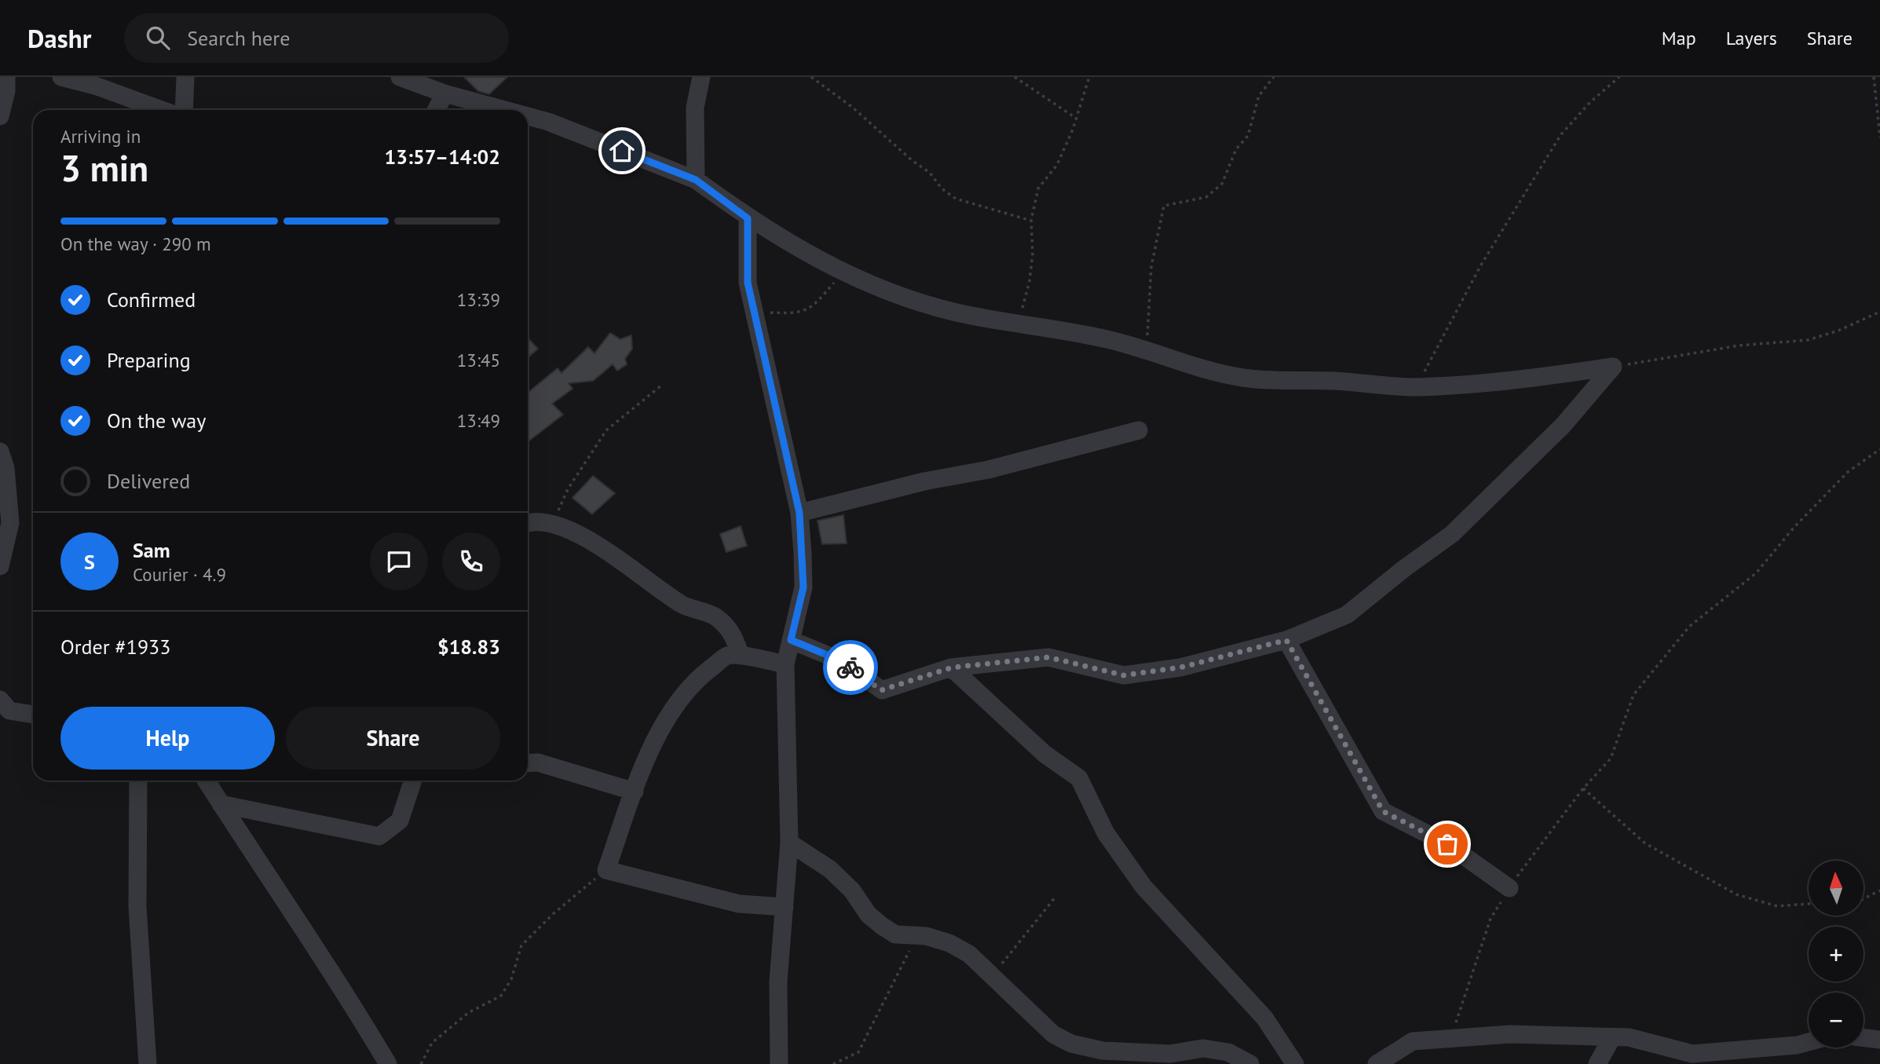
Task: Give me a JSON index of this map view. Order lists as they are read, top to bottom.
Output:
{
  "north": "top",
  "page": {
    "header": "Dashr",
    "search": "Search here",
    "nav": ["Map", "Layers", "Share"],
    "heading": ["3 min", "Arriving in", "13:57–14:02"],
    "panel": [
      "Sam",
      "Courier · 4.9",
      "Order #1933",
      "$18.83"
    ],
    "bar": "On the way · 290 m",
    "list": [
      ["Confirmed", "13:39"],
      ["Preparing", "13:45"],
      ["On the way", "13:49"],
      "Delivered"
    ],
    "round": "S",
    "buttons": ["Help", "Share"],
    "map_buttons": ["+", "−"]
  }
}
